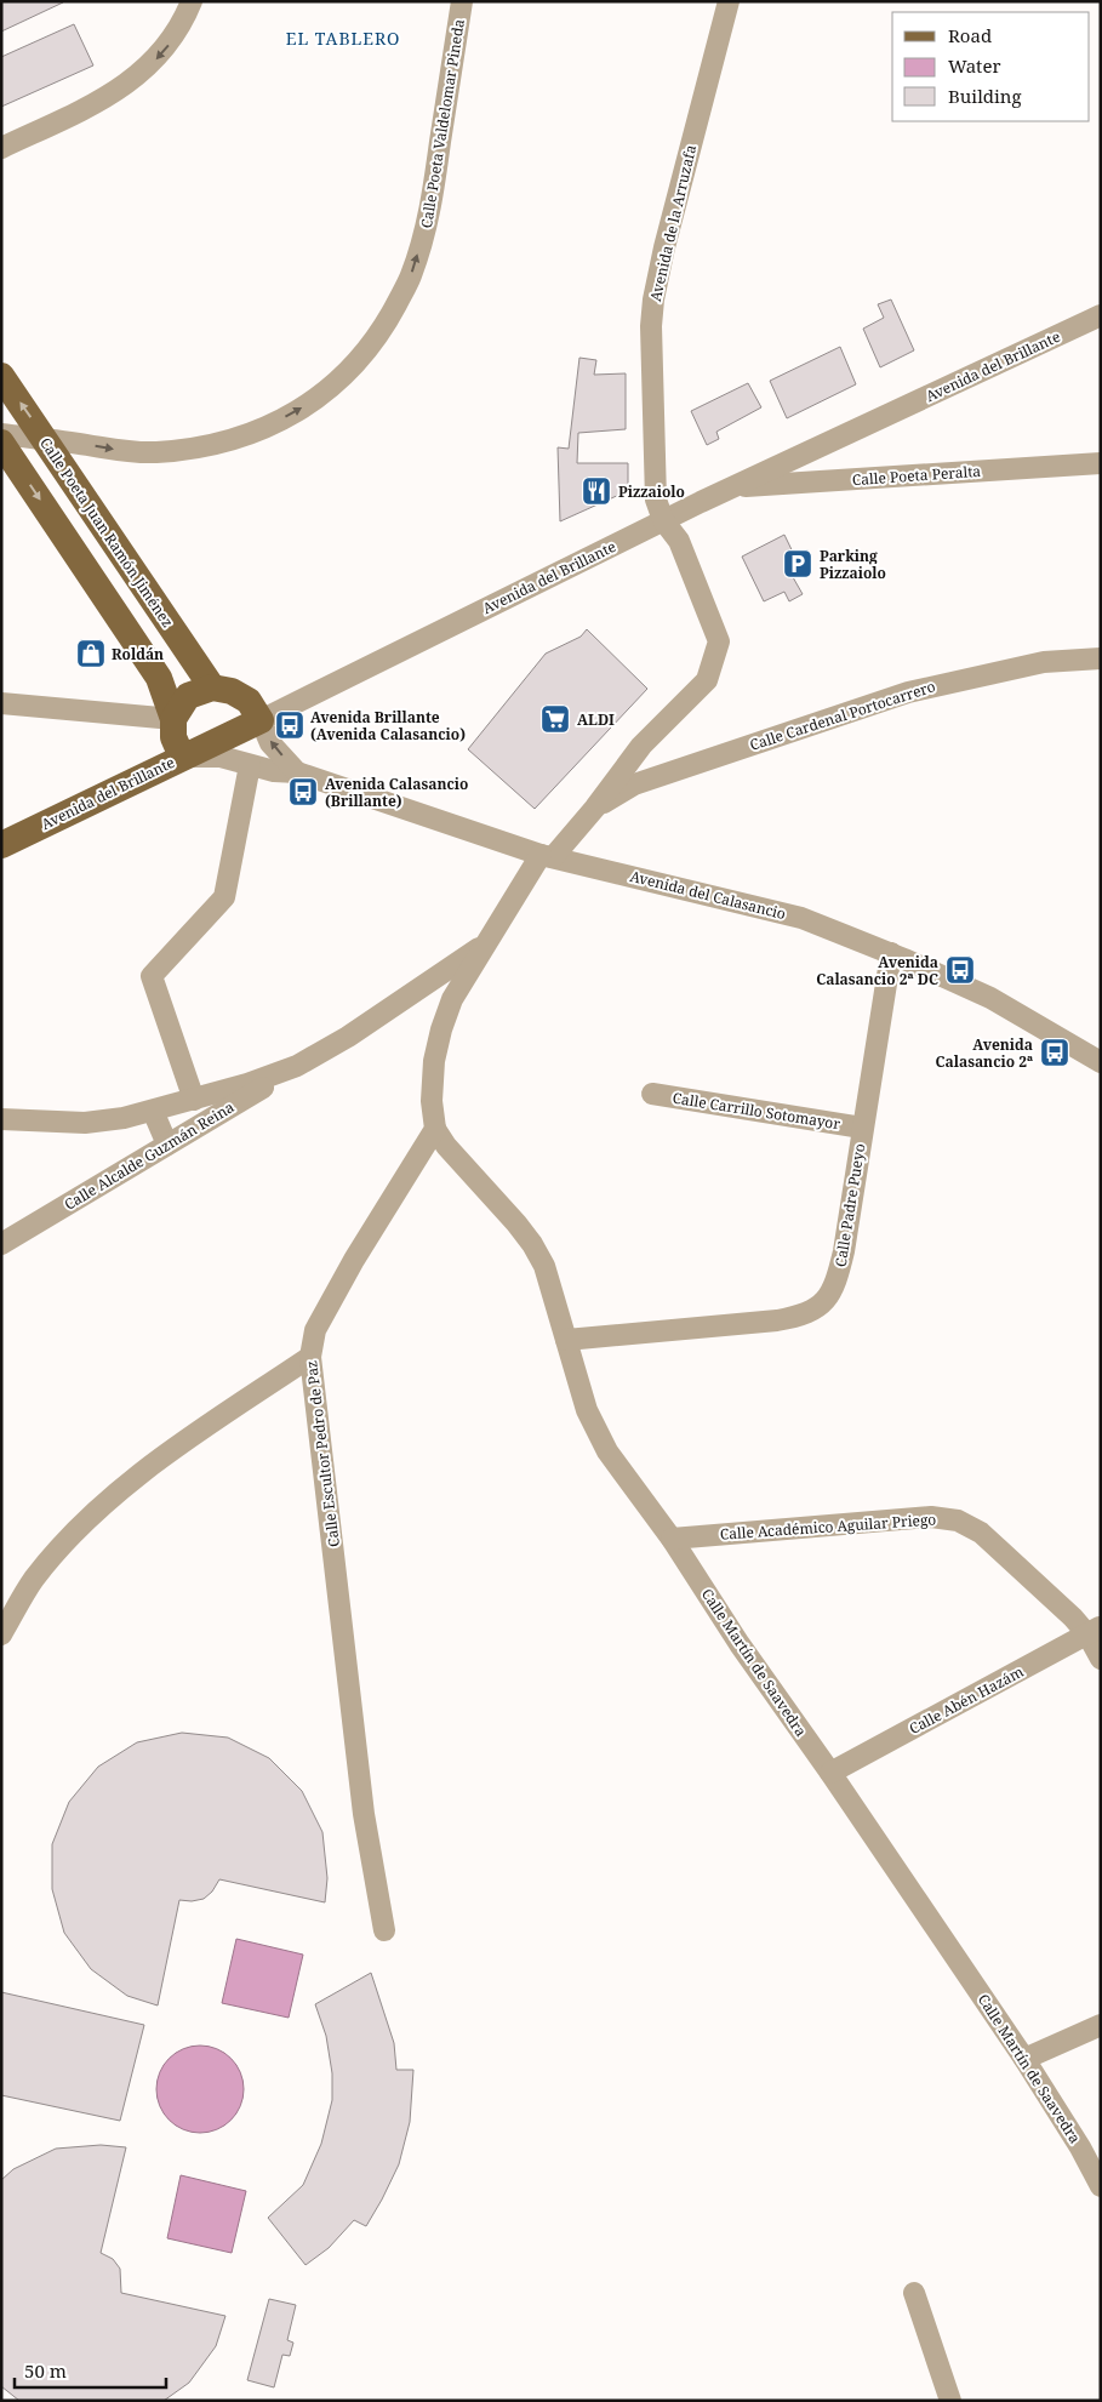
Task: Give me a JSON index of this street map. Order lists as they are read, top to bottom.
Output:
{
  "streets": {
    "main road": ["Avenida del Brillante", "Calle Poeta Juan Ramón Jiménez"],
    "street": [
      "Calle Poeta Valdelomar Pineda",
      "Avenida de la Arruzafa",
      "Calle Poeta Peralta",
      "Calle Cardenal Portocarrero",
      "Avenida del Calasancio",
      "Calle Carrillo Sotomayor",
      "Calle Alcalde Guzmán Reina",
      "Calle Padre Pueyo",
      "Calle Escultor Pedro de Paz",
      "Calle Académico Aguilar Priego",
      "Calle Martín de Saavedra",
      "Calle Abén Hazám"
    ]
  },
  "crossings": [
    ["Calle Poeta Valdelomar Pineda", "Calle Poeta Juan Ramón Jiménez"],
    ["Avenida de la Arruzafa", "Avenida del Brillante"],
    ["Avenida de la Arruzafa", "Calle Cardenal Portocarrero"],
    ["Avenida del Brillante", "Calle Poeta Peralta"],
    ["Avenida del Brillante", "Calle Cardenal Portocarrero"],
    ["Avenida del Brillante", "Avenida del Calasancio"],
    ["Calle Cardenal Portocarrero", "Avenida del Calasancio"],
    ["Avenida del Calasancio", "Calle Padre Pueyo"],
    ["Calle Carrillo Sotomayor", "Calle Padre Pueyo"],
    ["Calle Padre Pueyo", "Calle Martín de Saavedra"],
    ["Calle Escultor Pedro de Paz", "Calle Martín de Saavedra"],
    ["Calle Académico Aguilar Priego", "Calle Martín de Saavedra"],
    ["Calle Académico Aguilar Priego", "Calle Abén Hazám"],
    ["Calle Martín de Saavedra", "Calle Abén Hazám"]
  ],
  "one_way": ["Calle Poeta Valdelomar Pineda"],
  "districts": ["EL TABLERO"],
  "places": {
    "restaurant": ["Pizzaiolo"],
    "parking": ["Parking Pizzaiolo"],
    "shop": ["Roldán"],
    "supermarket": ["ALDI"],
    "bus stop": [
      "Avenida Brillante (Avenida Calasancio)",
      "Avenida Calasancio (Brillante)",
      "Avenida Calasancio 2ª DC",
      "Avenida Calasancio 2ª"
    ]
  },
  "legend": ["Road", "Water", "Building"],
  "scale_bar": "50 m"
}
